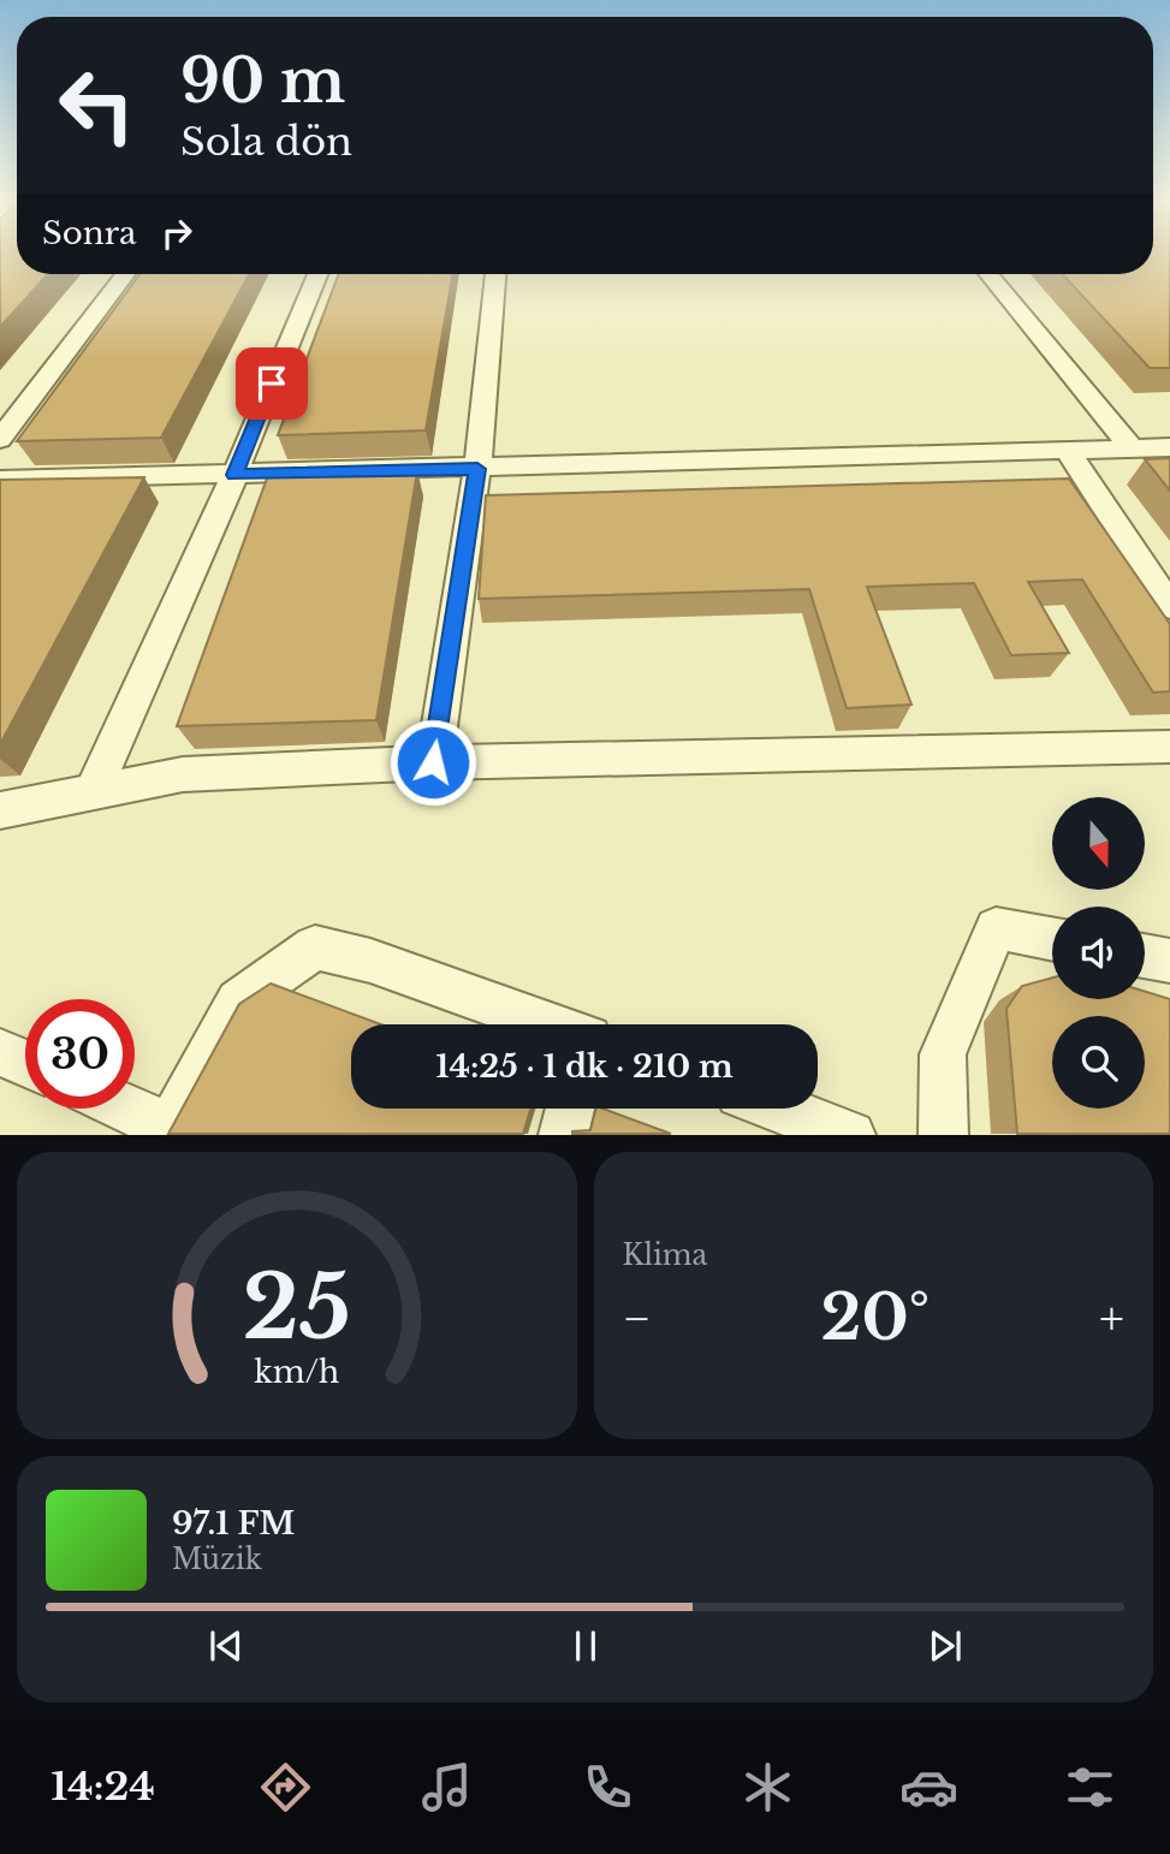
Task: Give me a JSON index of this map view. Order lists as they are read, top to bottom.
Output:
{
  "north": "bottom",
  "page": {
    "turn": ["90 m", "Sola dön"],
    "then": "Sonra",
    "limit": "30",
    "trip": "14:25 · 1 dk · 210 m",
    "tile": "Klima",
    "heat": ["−", "20°", "+"],
    "song": ["97.1 FM", "Müzik"],
    "tabs": "14:24",
    "gauge": ["25", "km/h"]
  }
}
